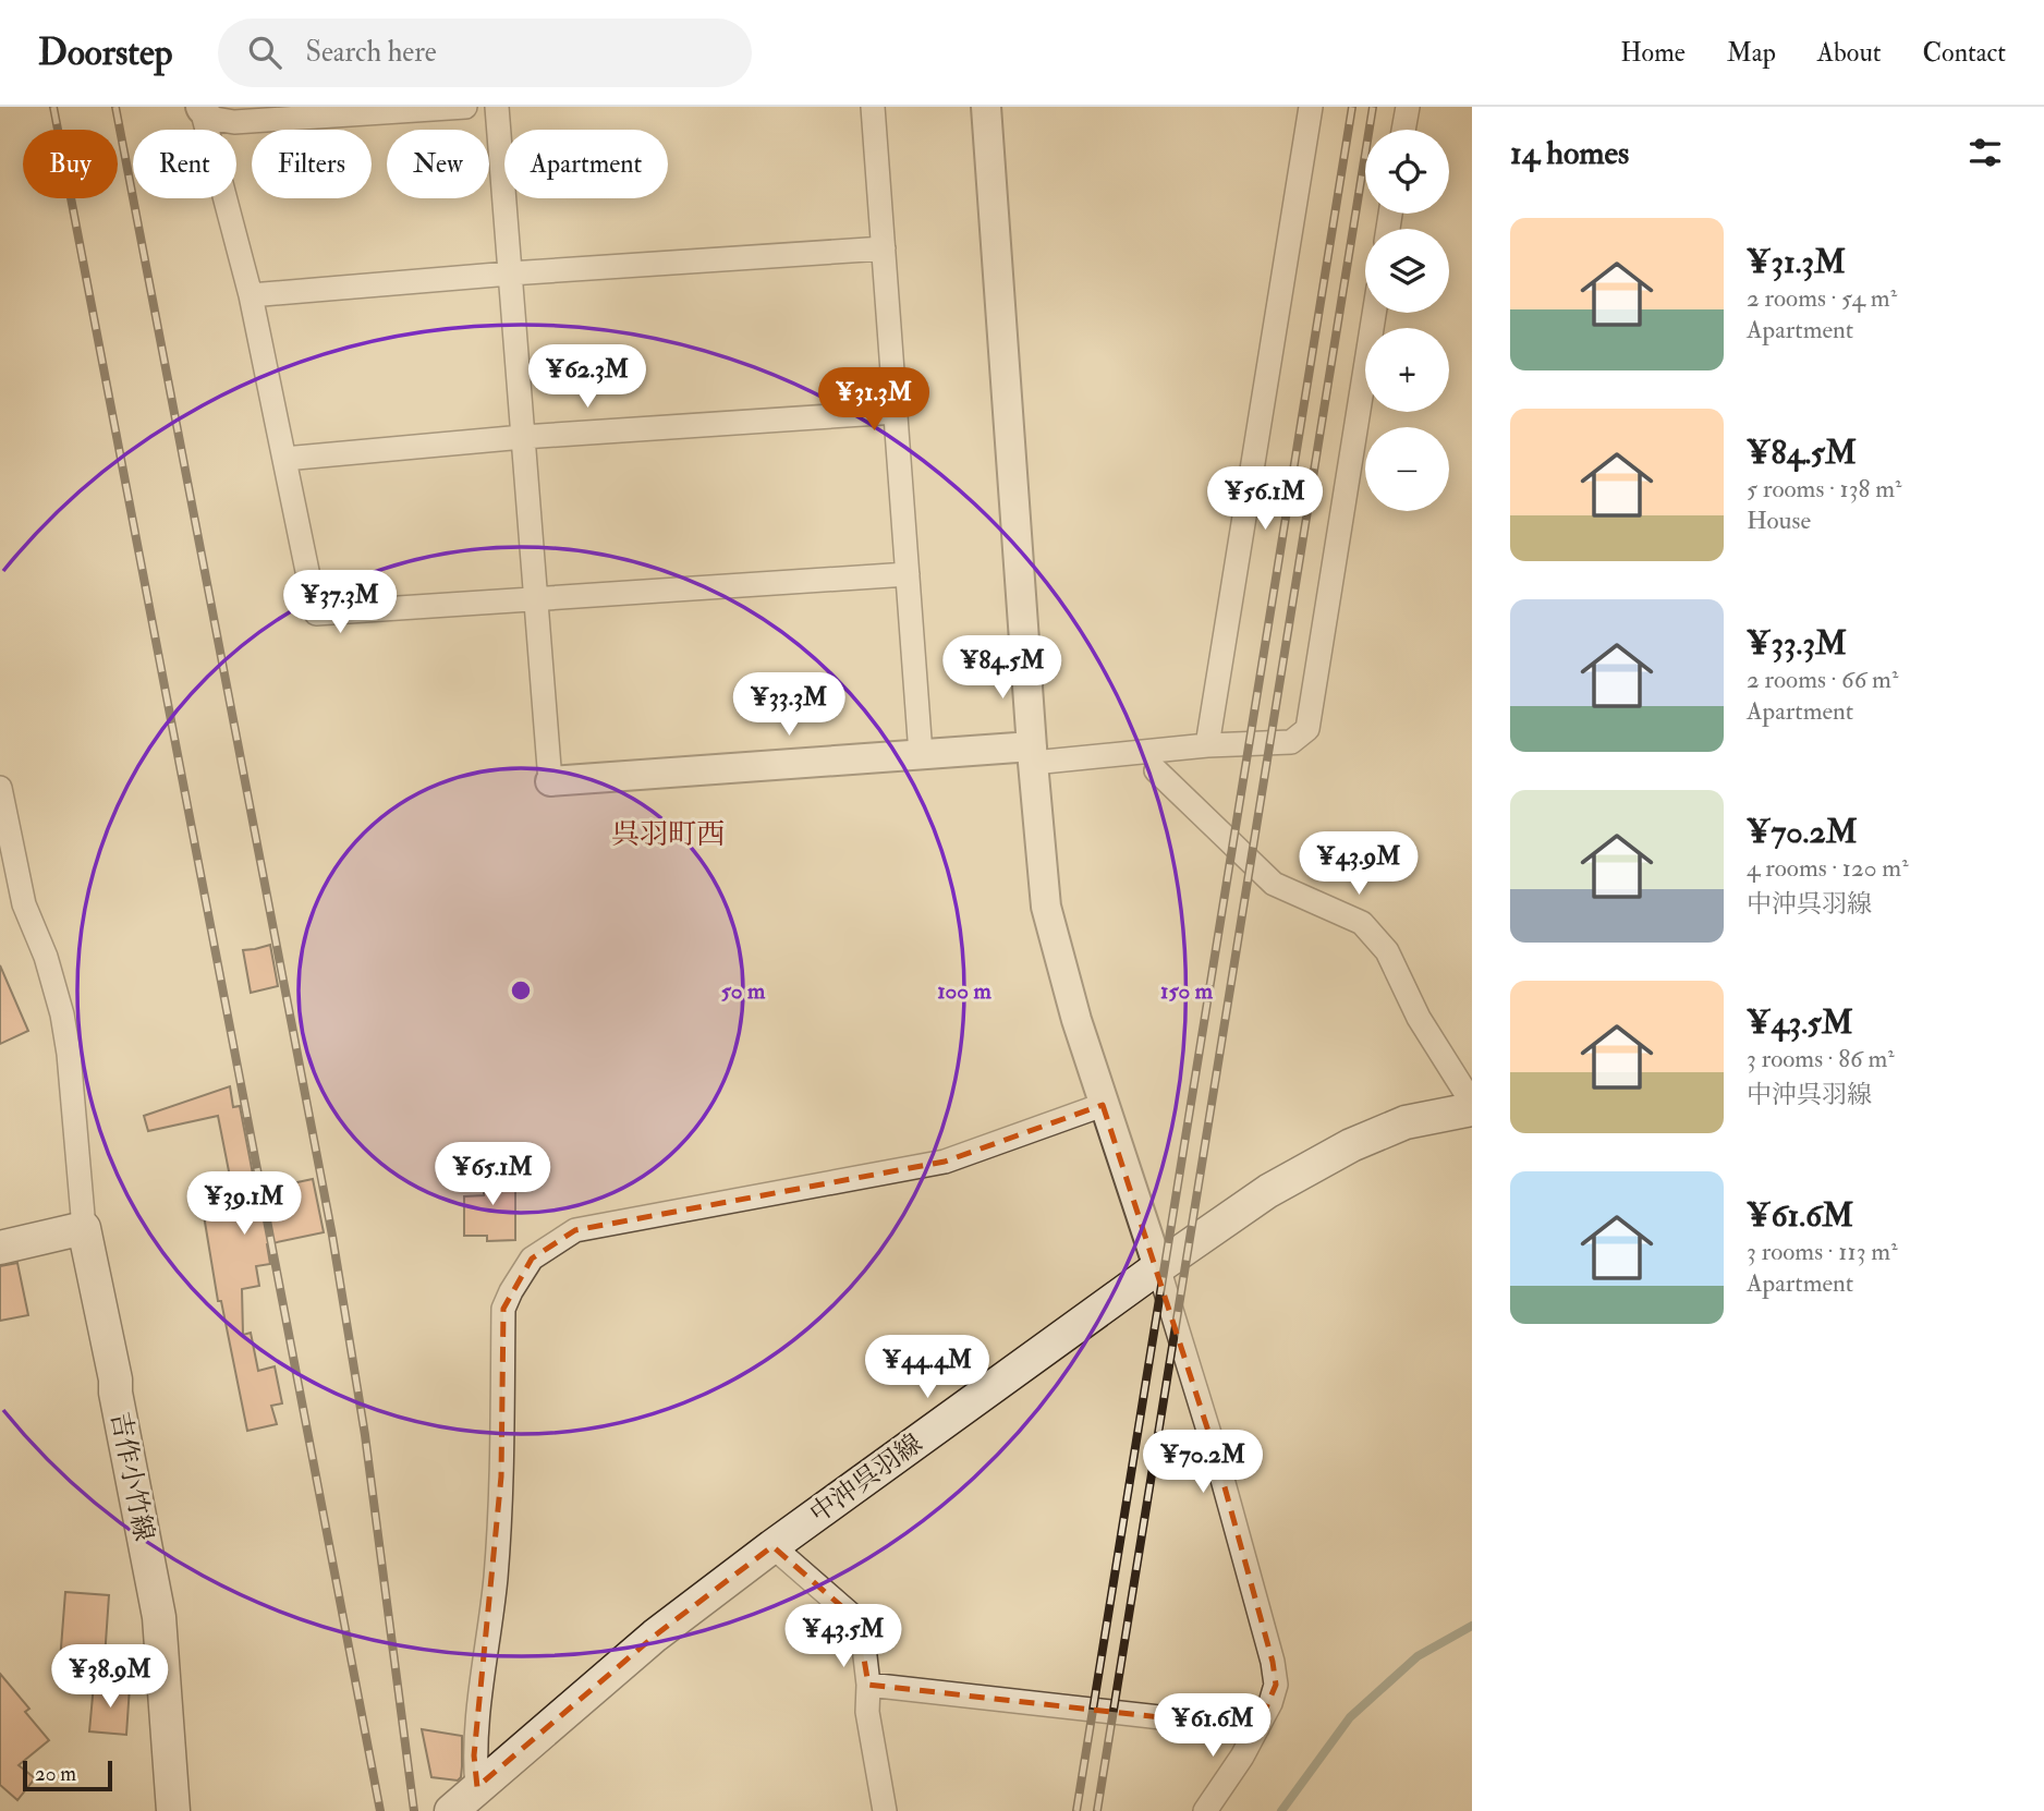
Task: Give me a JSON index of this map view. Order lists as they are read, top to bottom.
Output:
{
  "streets": {
    "main road": ["吉作小竹線", "中沖呉羽線"]
  },
  "districts": ["呉羽町西"],
  "scale_bar": "20 m",
  "page": {
    "header": "Doorstep",
    "search": "Search here",
    "nav": [
      "Home",
      "Map",
      "About",
      "Contact"
    ],
    "heading": "14 homes",
    "map_buttons": ["+", "−"],
    "chip": [
      "Buy",
      "Rent",
      "Filters",
      "New",
      "Apartment"
    ],
    "list": [
      {
        "name": "¥31.3M",
        "note": "2 rooms · 54 m² · Apartment"
      },
      {
        "name": "¥84.5M",
        "note": "5 rooms · 138 m² · House"
      },
      {
        "name": "¥33.3M",
        "note": "2 rooms · 66 m² · Apartment"
      },
      {
        "name": "¥70.2M",
        "note": "4 rooms · 120 m² · 中沖呉羽線"
      },
      {
        "name": "¥43.5M",
        "note": "3 rooms · 86 m² · 中沖呉羽線"
      },
      {
        "name": "¥61.6M",
        "note": "3 rooms · 113 m² · Apartment"
      }
    ],
    "price": [
      "¥62.3M",
      "¥31.3M",
      "¥56.1M",
      "¥37.3M",
      "¥84.5M",
      "¥33.3M",
      "¥43.9M",
      "¥65.1M",
      "¥39.1M",
      "¥44.4M",
      "¥70.2M",
      "¥43.5M",
      "¥38.9M",
      "¥61.6M"
    ],
    "scale": "20 m"
  },
  "rings": ["50 m", "100 m", "150 m"]
}
